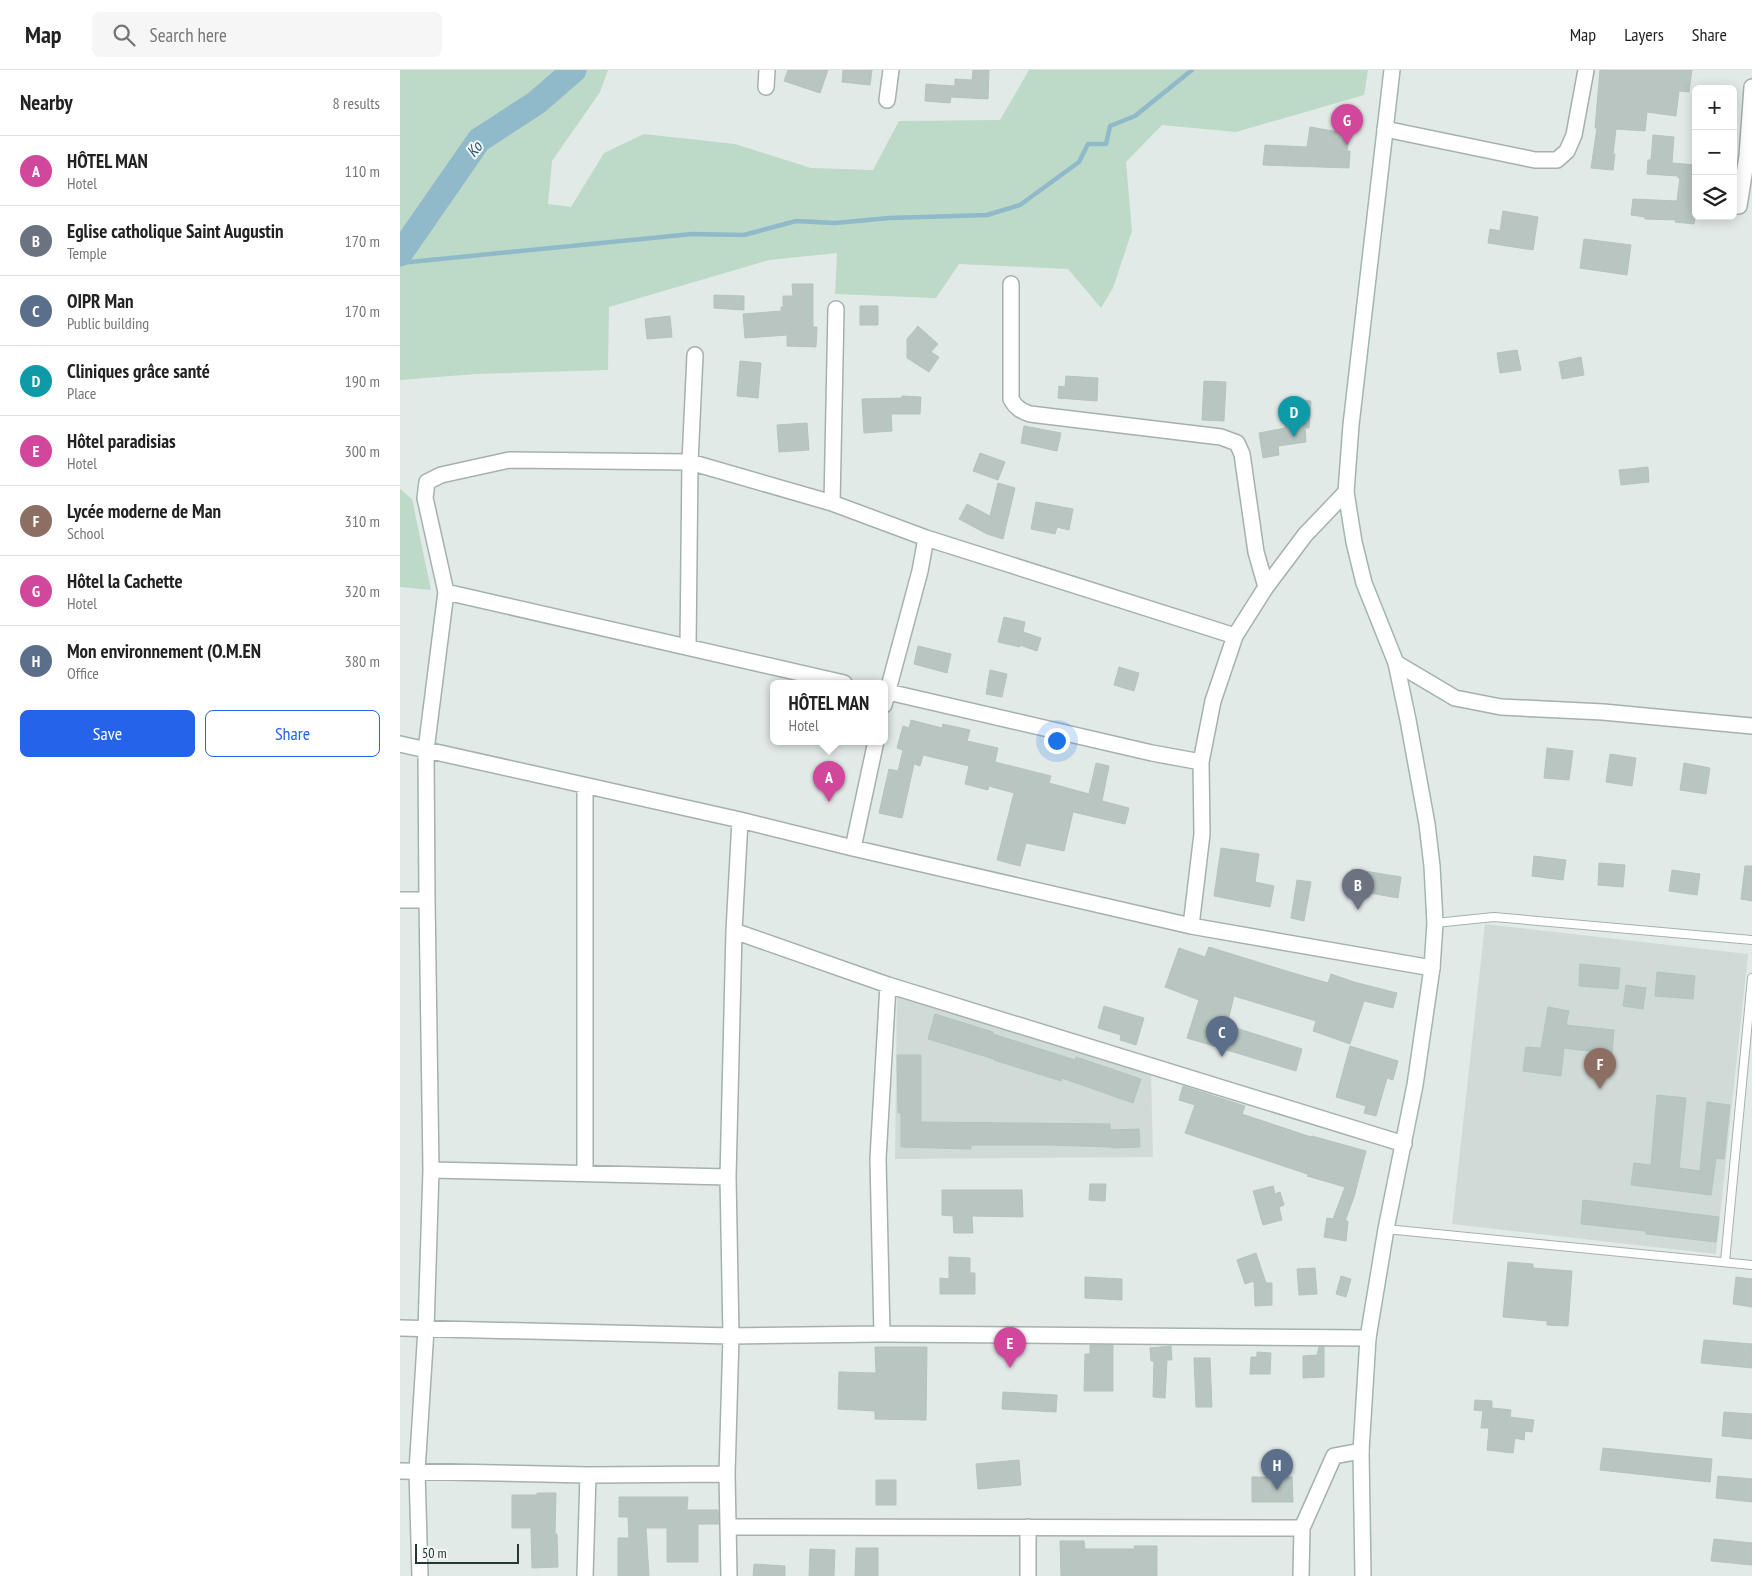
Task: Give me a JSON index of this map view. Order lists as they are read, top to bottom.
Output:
{
  "water": ["Ko"],
  "scale_bar": "50 m",
  "page": {
    "header": "Map",
    "search": "Search here",
    "nav": ["Map", "Layers", "Share"],
    "heading": ["Nearby", "8 results"],
    "map_buttons": ["+", "−"],
    "pins": [
      "G",
      "D",
      "A",
      "B",
      "C",
      "F",
      "E",
      "H"
    ],
    "list": [
      {
        "mark": "A",
        "name": "HÔTEL MAN",
        "note": "Hotel",
        "value": "110 m"
      },
      {
        "mark": "B",
        "name": "Eglise catholique Saint Augustin",
        "note": "Temple",
        "value": "170 m"
      },
      {
        "mark": "C",
        "name": "OIPR Man",
        "note": "Public building",
        "value": "170 m"
      },
      {
        "mark": "D",
        "name": "Cliniques grâce santé",
        "note": "Place",
        "value": "190 m"
      },
      {
        "mark": "E",
        "name": "Hôtel paradisias",
        "note": "Hotel",
        "value": "300 m"
      },
      {
        "mark": "F",
        "name": "Lycée moderne de Man",
        "note": "School",
        "value": "310 m"
      },
      {
        "mark": "G",
        "name": "Hôtel la Cachette",
        "note": "Hotel",
        "value": "320 m"
      },
      {
        "mark": "H",
        "name": "Mon environnement (O.M.EN",
        "note": "Office",
        "value": "380 m"
      }
    ],
    "popup": ["HÔTEL MAN", "Hotel"],
    "buttons": ["Save", "Share"],
    "scale": "50 m"
  }
}
